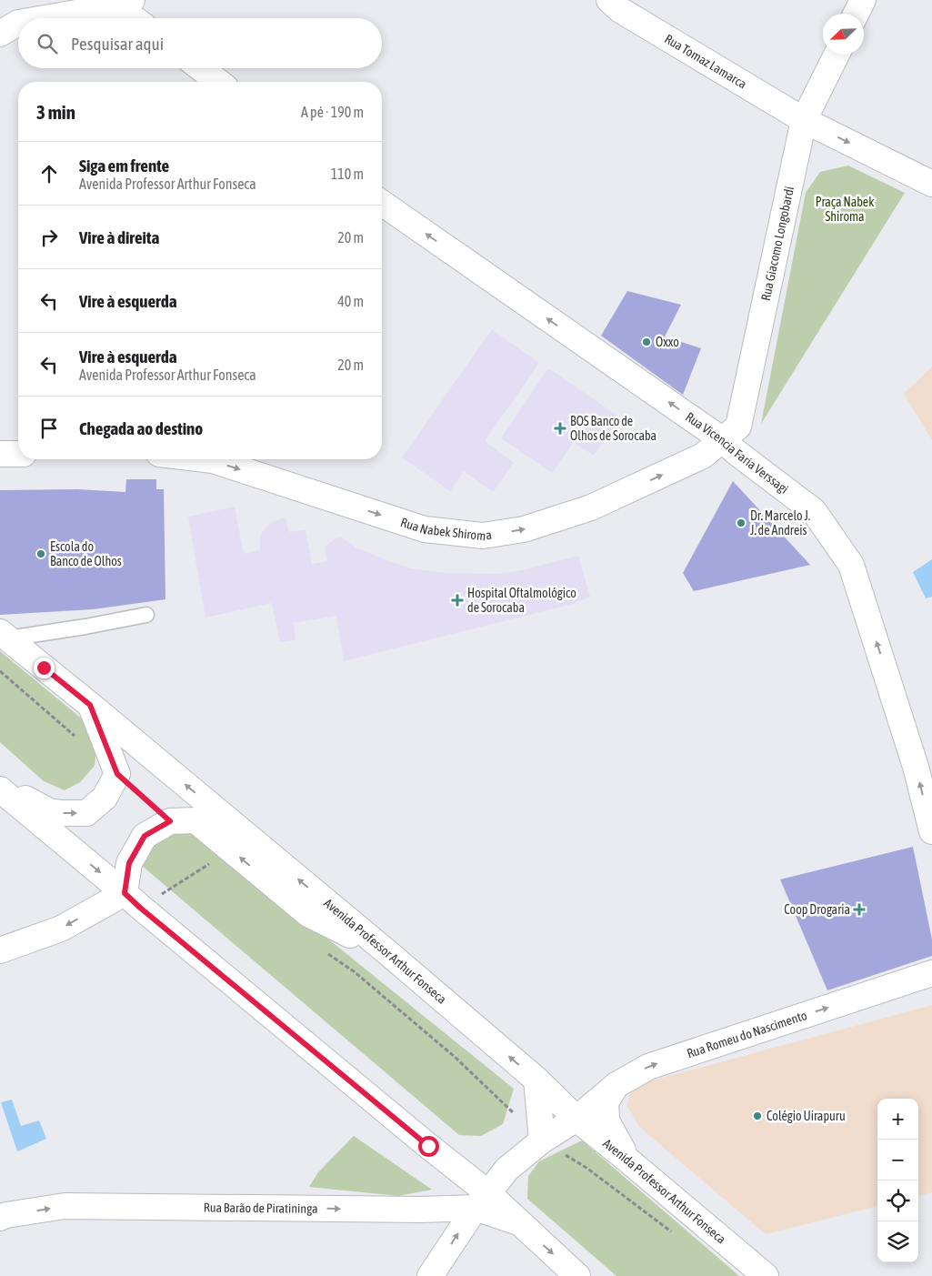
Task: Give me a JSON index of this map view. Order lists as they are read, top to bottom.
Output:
{
  "streets": {
    "street": [
      "Rua Tomaz Lamarca",
      "Rua Giacomo Longobardi",
      "Rua Vicencia Faria Verssagi",
      "Rua Nabek Shiroma",
      "Avenida Professor Arthur Fonseca",
      "Rua Romeu do Nascimento",
      "Rua Barão de Piratininga"
    ]
  },
  "crossings": [
    ["Rua Tomaz Lamarca", "Rua Giacomo Longobardi"],
    ["Rua Giacomo Longobardi", "Rua Vicencia Faria Verssagi"],
    ["Rua Giacomo Longobardi", "Rua Nabek Shiroma"],
    ["Rua Vicencia Faria Verssagi", "Rua Nabek Shiroma"],
    ["Avenida Professor Arthur Fonseca", "Rua Romeu do Nascimento"],
    ["Rua Romeu do Nascimento", "Rua Barão de Piratininga"]
  ],
  "one_way": [
    "Rua Tomaz Lamarca",
    "Rua Vicencia Faria Verssagi",
    "Rua Nabek Shiroma",
    "Rua Romeu do Nascimento",
    "Rua Barão de Piratininga"
  ],
  "parks": ["Praça Nabek Shiroma"],
  "places": {
    "other": [
      "Oxxo",
      "Dr. Marcelo J. J. de Andreis",
      "Escola do Banco de Olhos",
      "Colégio Uirapuru"
    ],
    "health": ["BOS Banco de Olhos de Sorocaba", "Hospital Oftalmológico de Sorocaba", "Coop Drogaria"]
  },
  "north": "bottom left",
  "page": {
    "search": "Pesquisar aqui",
    "heading": ["3 min", "A pé · 190 m"],
    "list": [
      ["Siga em frente", "Avenida Professor Arthur Fonseca", "110 m"],
      ["Vire à direita", "20 m"],
      ["Vire à esquerda", "40 m"],
      ["Vire à esquerda", "Avenida Professor Arthur Fonseca", "20 m"],
      "Chegada ao destino"
    ],
    "map_buttons": ["+", "−"]
  }
}
